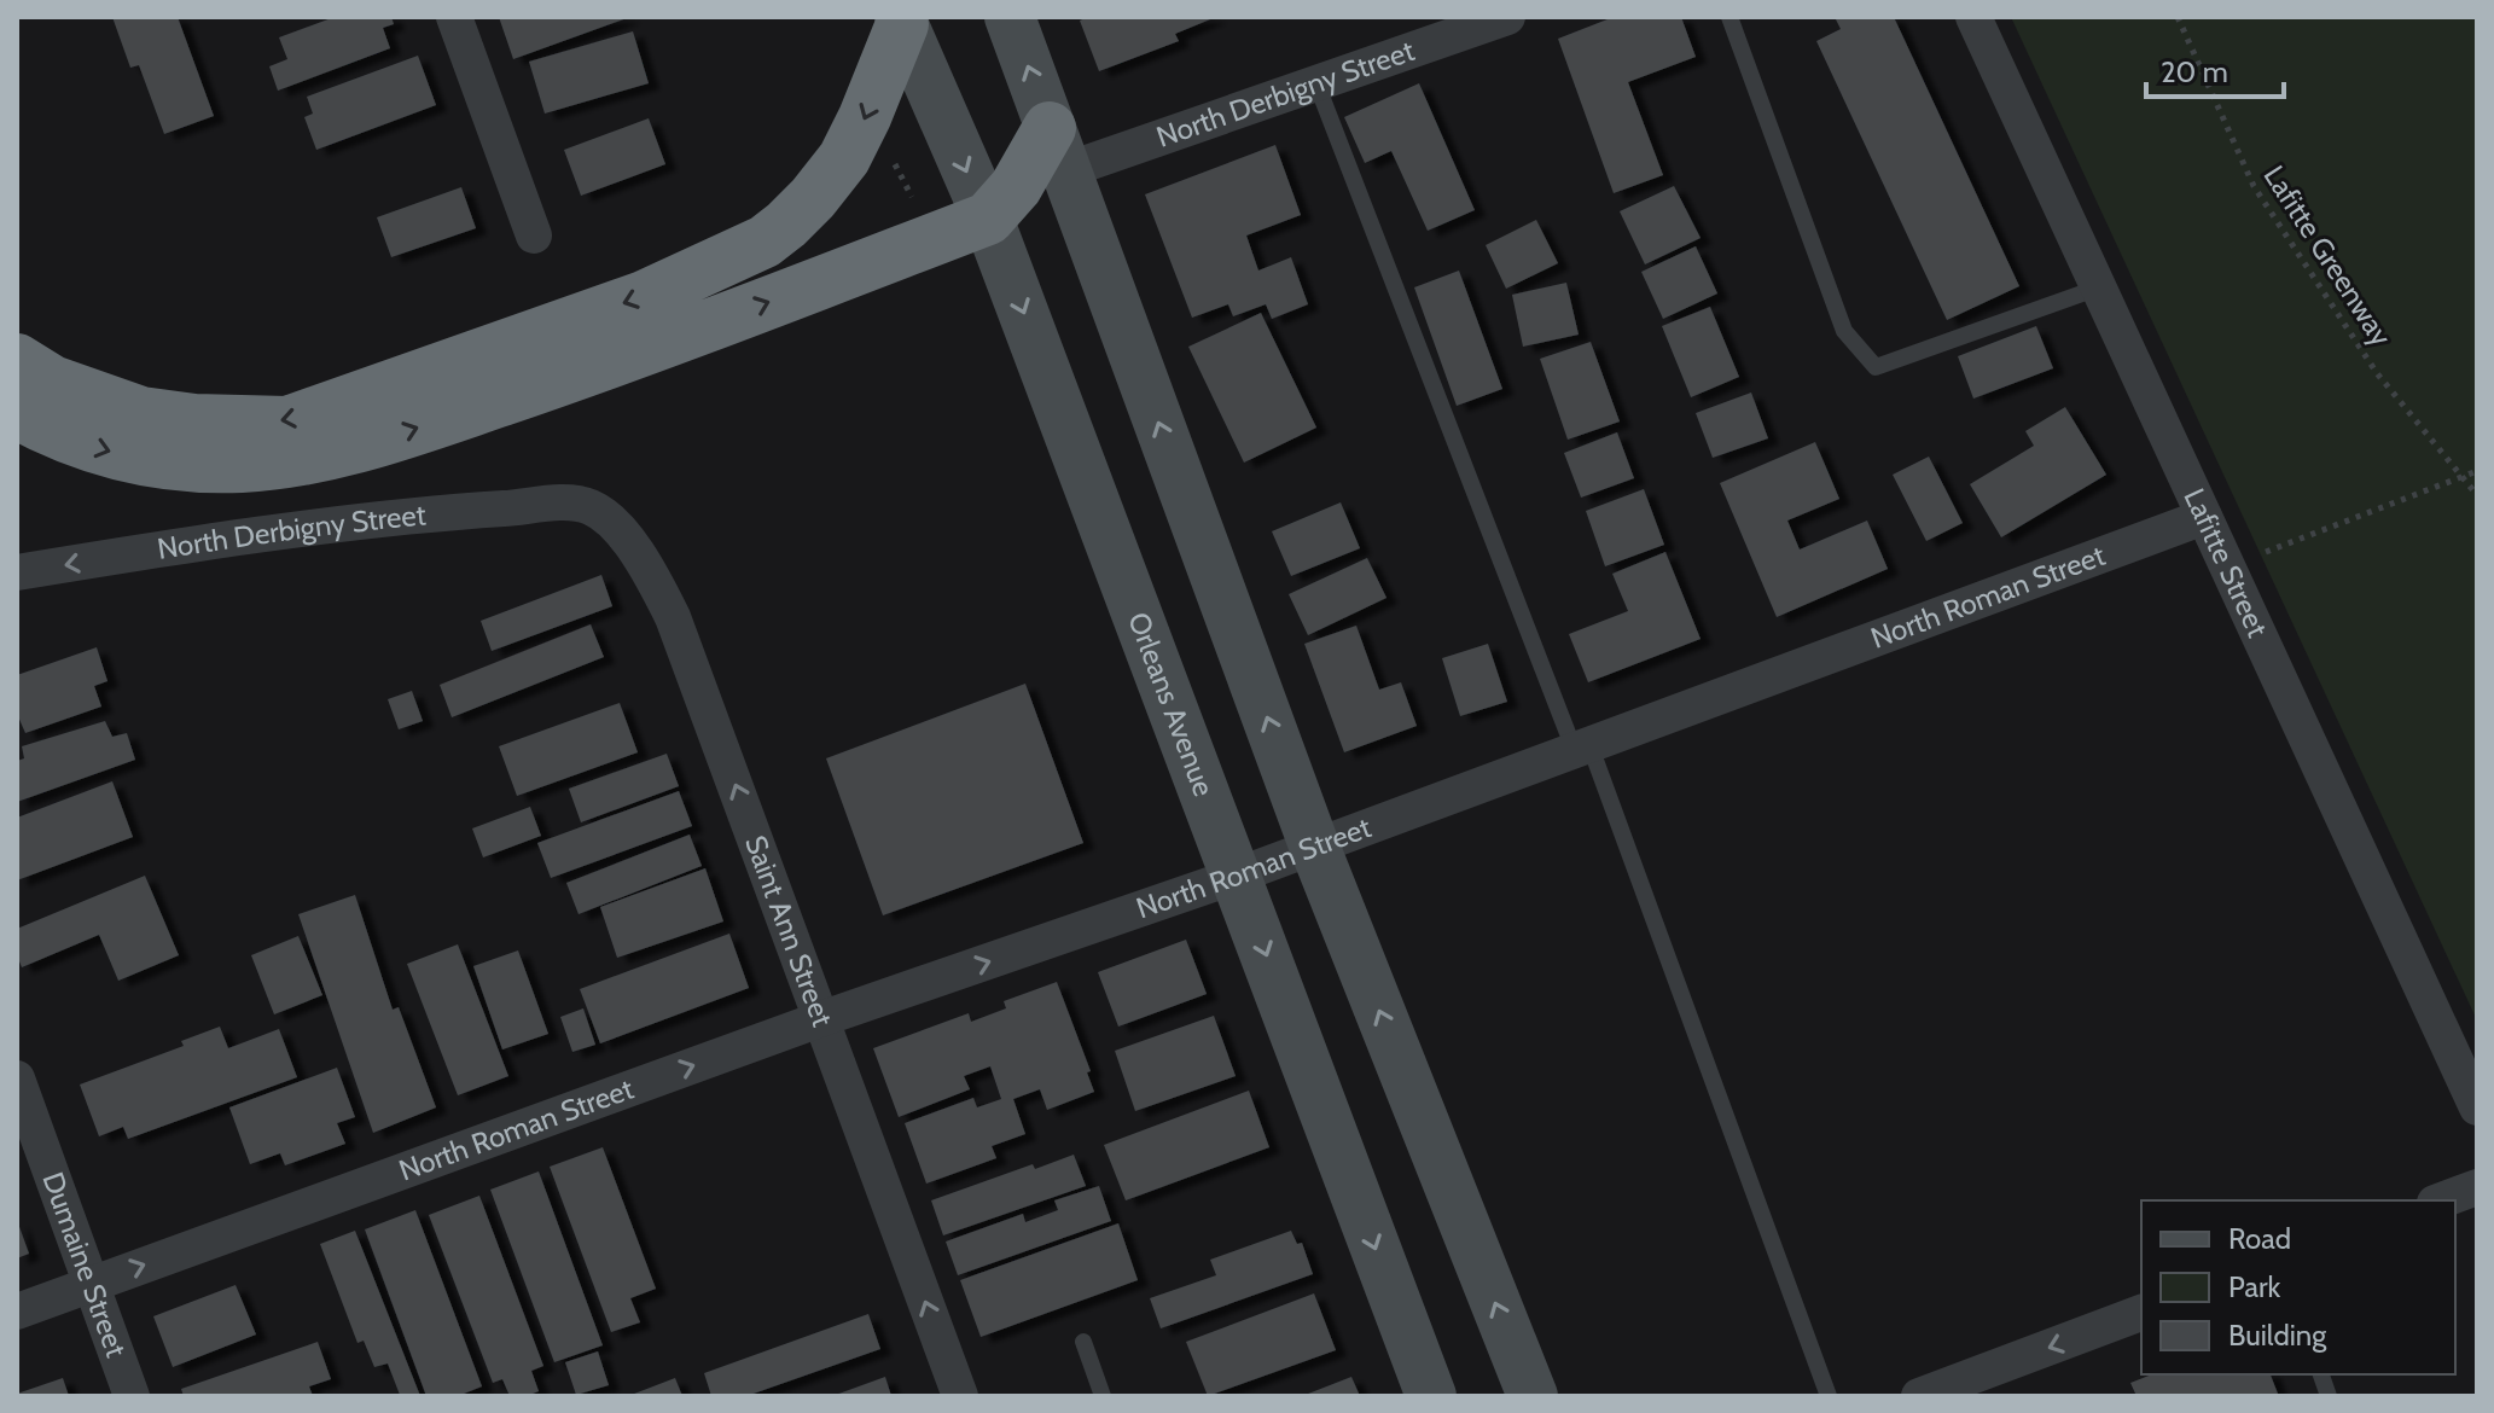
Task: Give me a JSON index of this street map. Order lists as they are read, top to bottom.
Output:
{
  "streets": {
    "street": [
      "North Derbigny Street",
      "Lafitte Street",
      "North Roman Street",
      "Orleans Avenue",
      "Saint Ann Street",
      "Dumaine Street"
    ],
    "path": ["Lafitte Greenway"]
  },
  "crossings": [
    ["North Derbigny Street", "Saint Ann Street"],
    ["Lafitte Street", "North Roman Street"],
    ["North Roman Street", "Orleans Avenue"],
    ["North Roman Street", "Saint Ann Street"],
    ["North Roman Street", "Dumaine Street"]
  ],
  "one_way": ["North Derbigny Street", "North Roman Street", "Saint Ann Street"],
  "legend": ["Road", "Park", "Building"],
  "scale_bar": "20 m"
}
